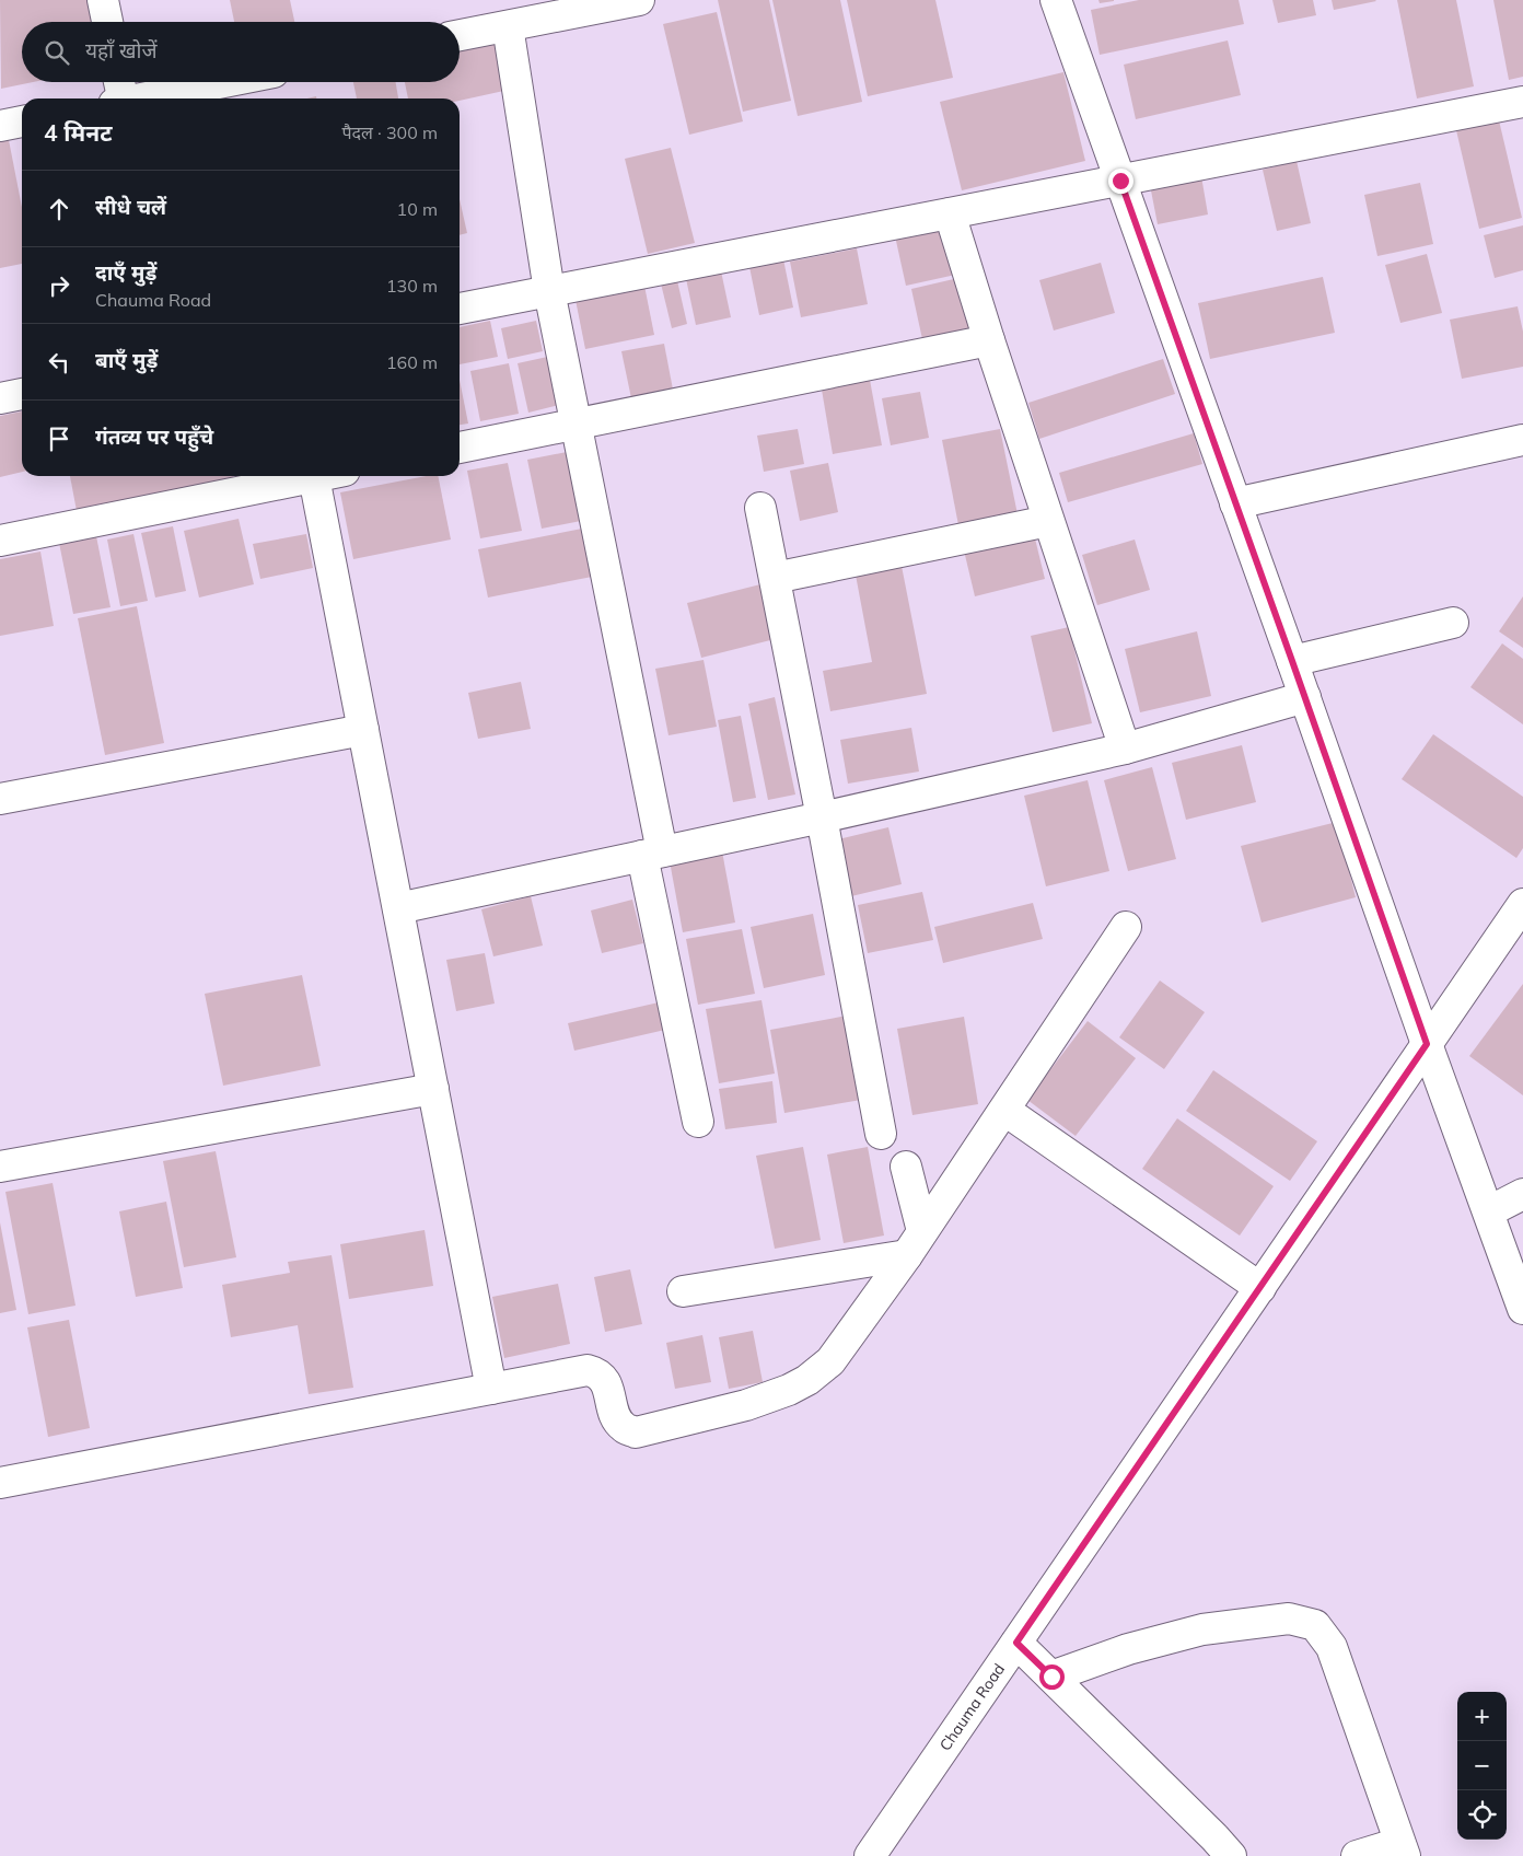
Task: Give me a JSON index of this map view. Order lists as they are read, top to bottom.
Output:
{
  "streets": {
    "street": ["Chauma Road"]
  },
  "page": {
    "search": "यहाँ खोजें",
    "heading": ["4 मिनट", "पैदल · 300 m"],
    "list": [
      ["सीधे चलें", "10 m"],
      ["दाएँ मुड़ें", "Chauma Road", "130 m"],
      ["बाएँ मुड़ें", "160 m"],
      "गंतव्य पर पहुँचे"
    ],
    "map_buttons": ["+", "−"]
  }
}
